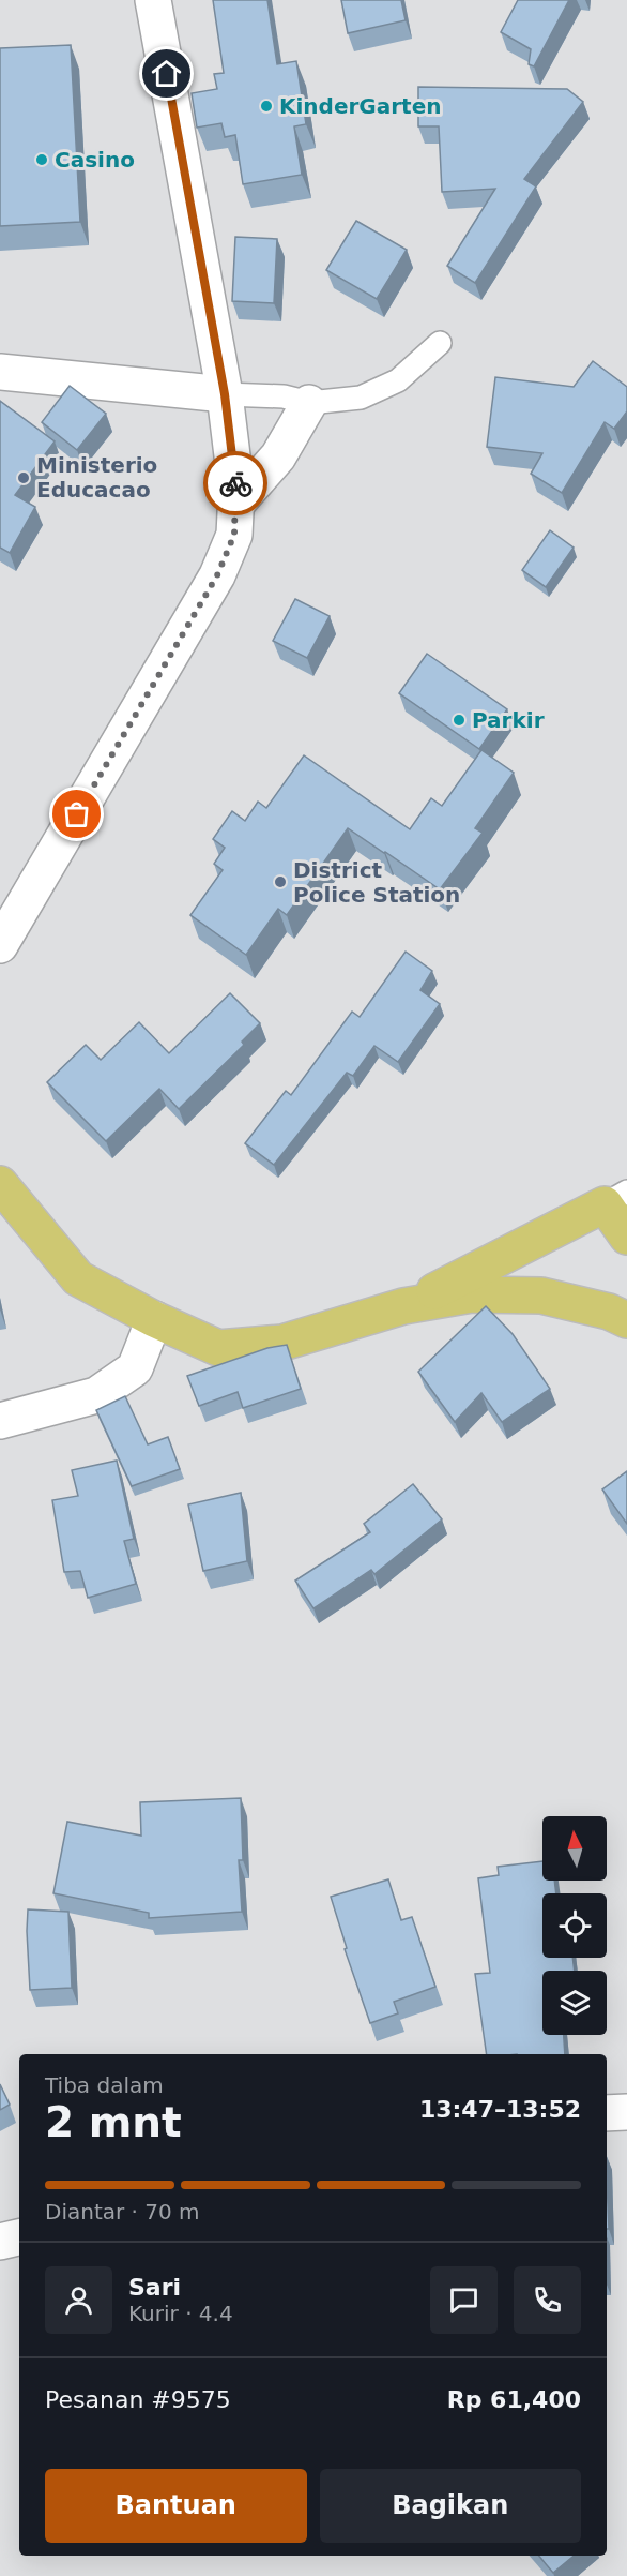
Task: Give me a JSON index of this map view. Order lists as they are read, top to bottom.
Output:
{
  "places": [
    "KinderGarten",
    "Casino",
    "Ministerio Educacao",
    "Parkir",
    "District Police Station"
  ],
  "north": "top",
  "page": {
    "heading": ["2 mnt", "Tiba dalam", "13:47–13:52"],
    "panel": [
      "Sari",
      "Kurir · 4.4",
      "Pesanan #9575",
      "Rp 61,400"
    ],
    "bar": "Diantar · 70 m",
    "buttons": ["Bantuan", "Bagikan"]
  }
}
